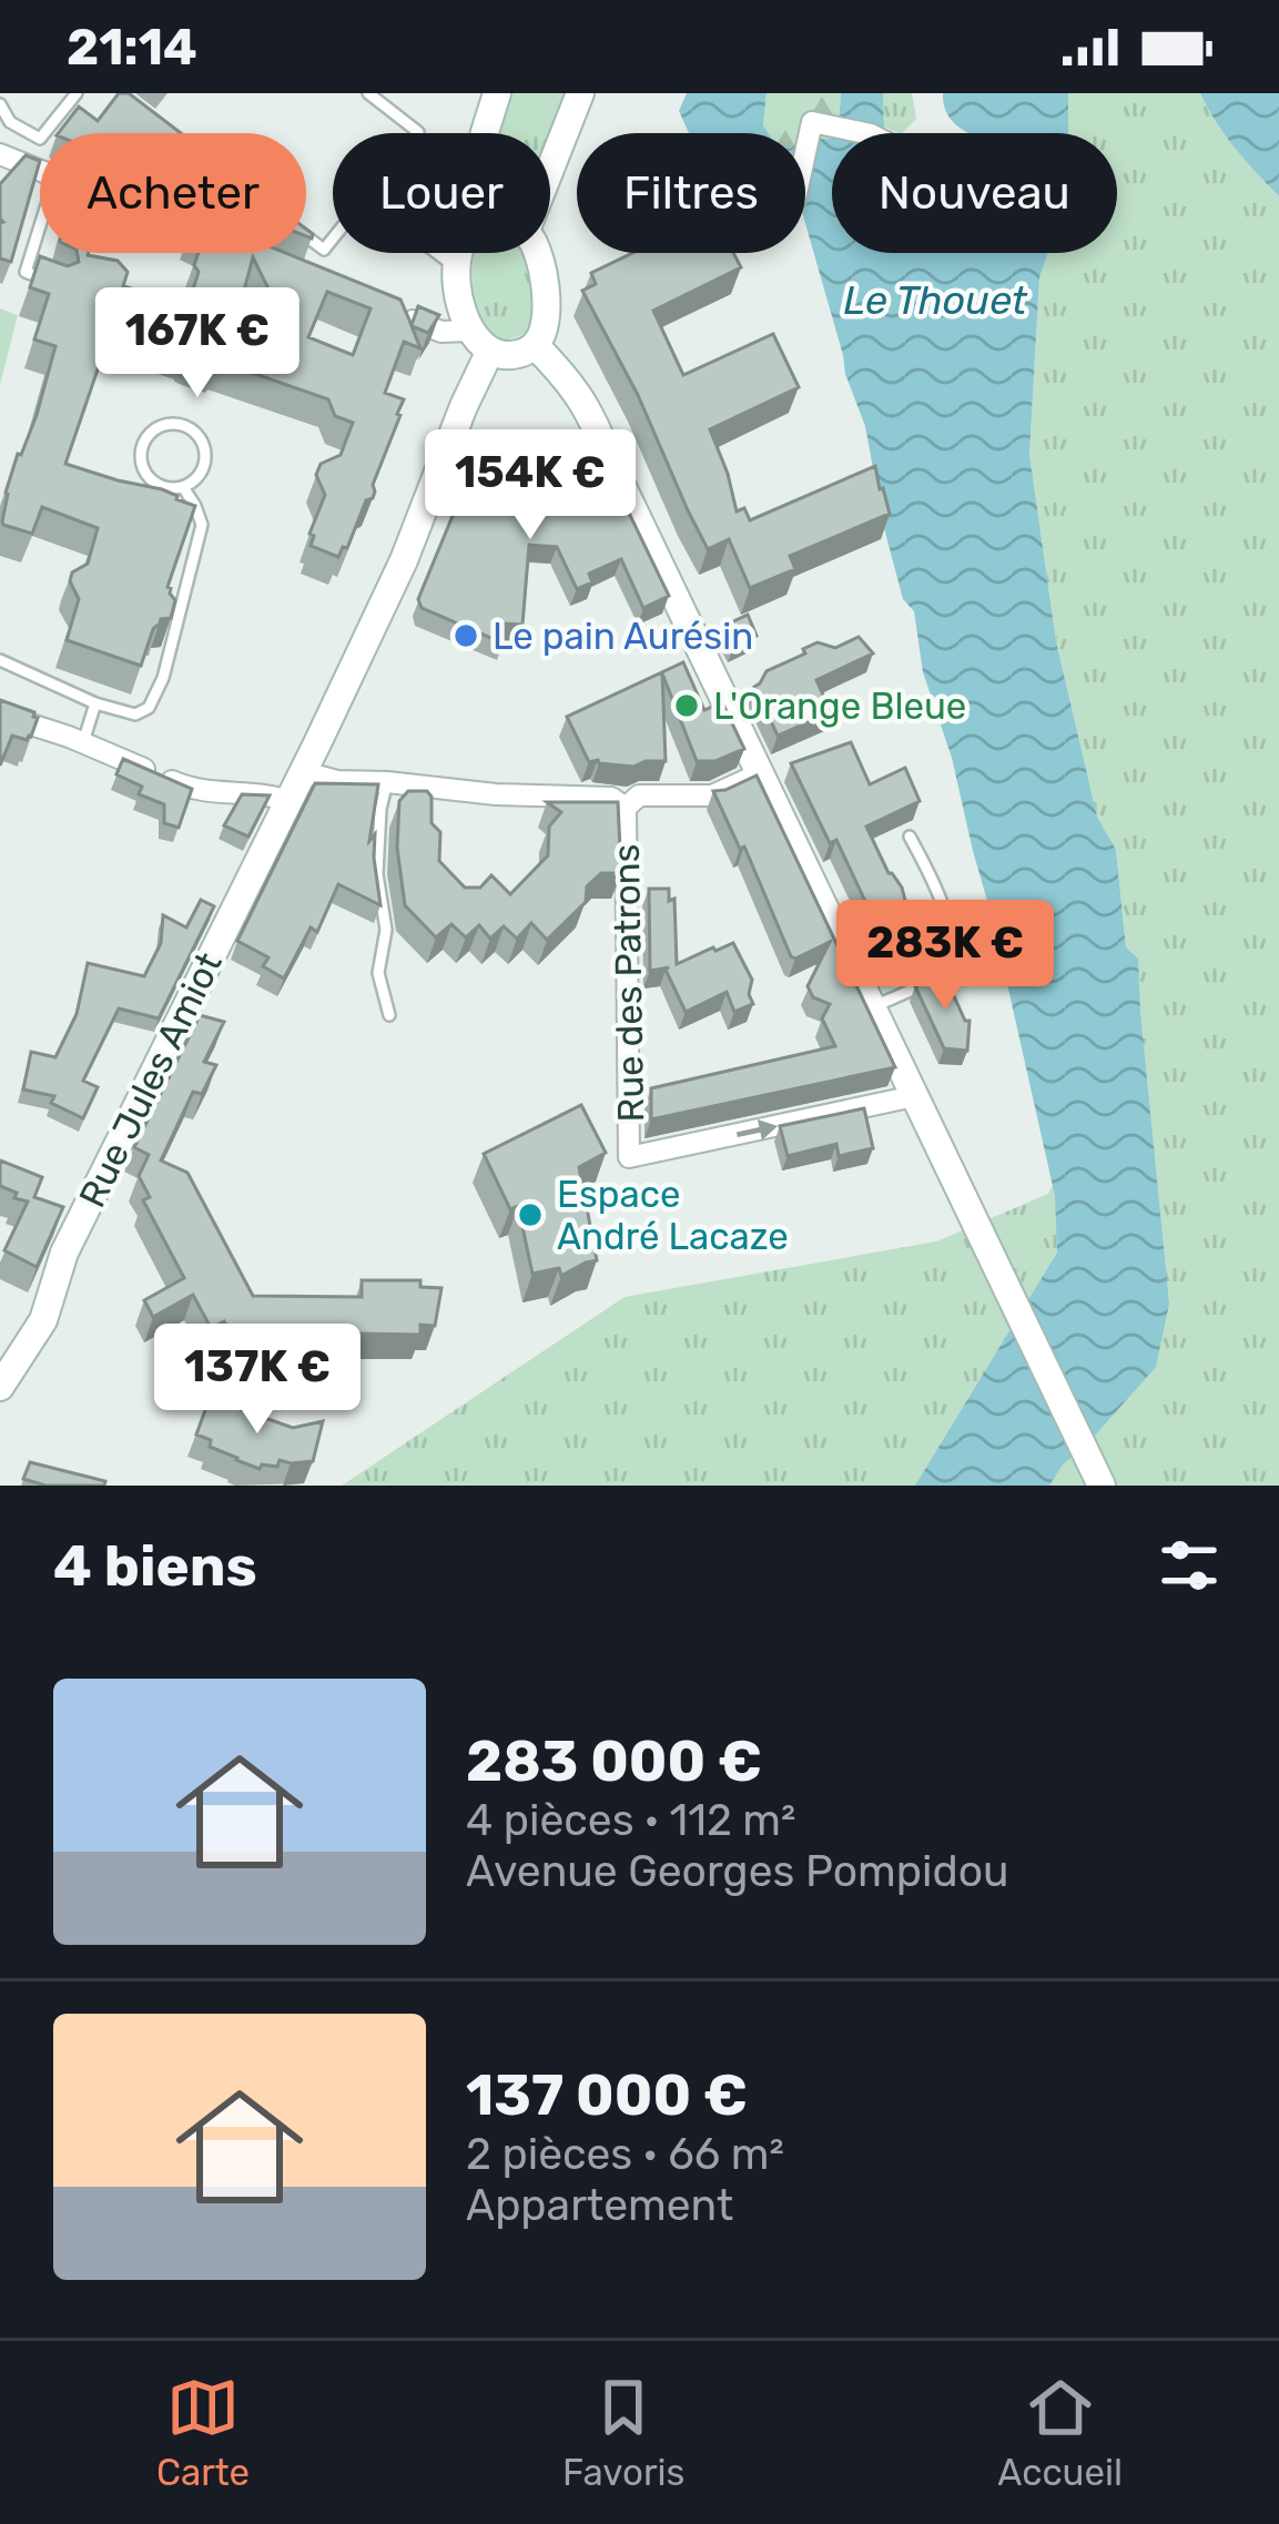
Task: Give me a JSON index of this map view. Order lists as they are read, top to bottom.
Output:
{
  "streets": {
    "main road": ["Rue Jules Amiot"],
    "street": ["Rue des Patrons"]
  },
  "water": ["Le Thouet"],
  "places": ["Le pain Aurésin", "L'Orange Bleue", "Espace André Lacaze"],
  "page": {
    "status": "21:14",
    "chip": [
      "Acheter",
      "Louer",
      "Filtres",
      "Nouveau"
    ],
    "price": [
      "167K €",
      "154K €",
      "283K €",
      "137K €"
    ],
    "heading": "4 biens",
    "list": [
      {
        "name": "283 000 €",
        "note": "4 pièces · 112 m² · Avenue Georges Pompidou"
      },
      {
        "name": "137 000 €",
        "note": "2 pièces · 66 m² · Appartement"
      }
    ],
    "tabs": ["Carte", "Favoris", "Accueil"]
  }
}
